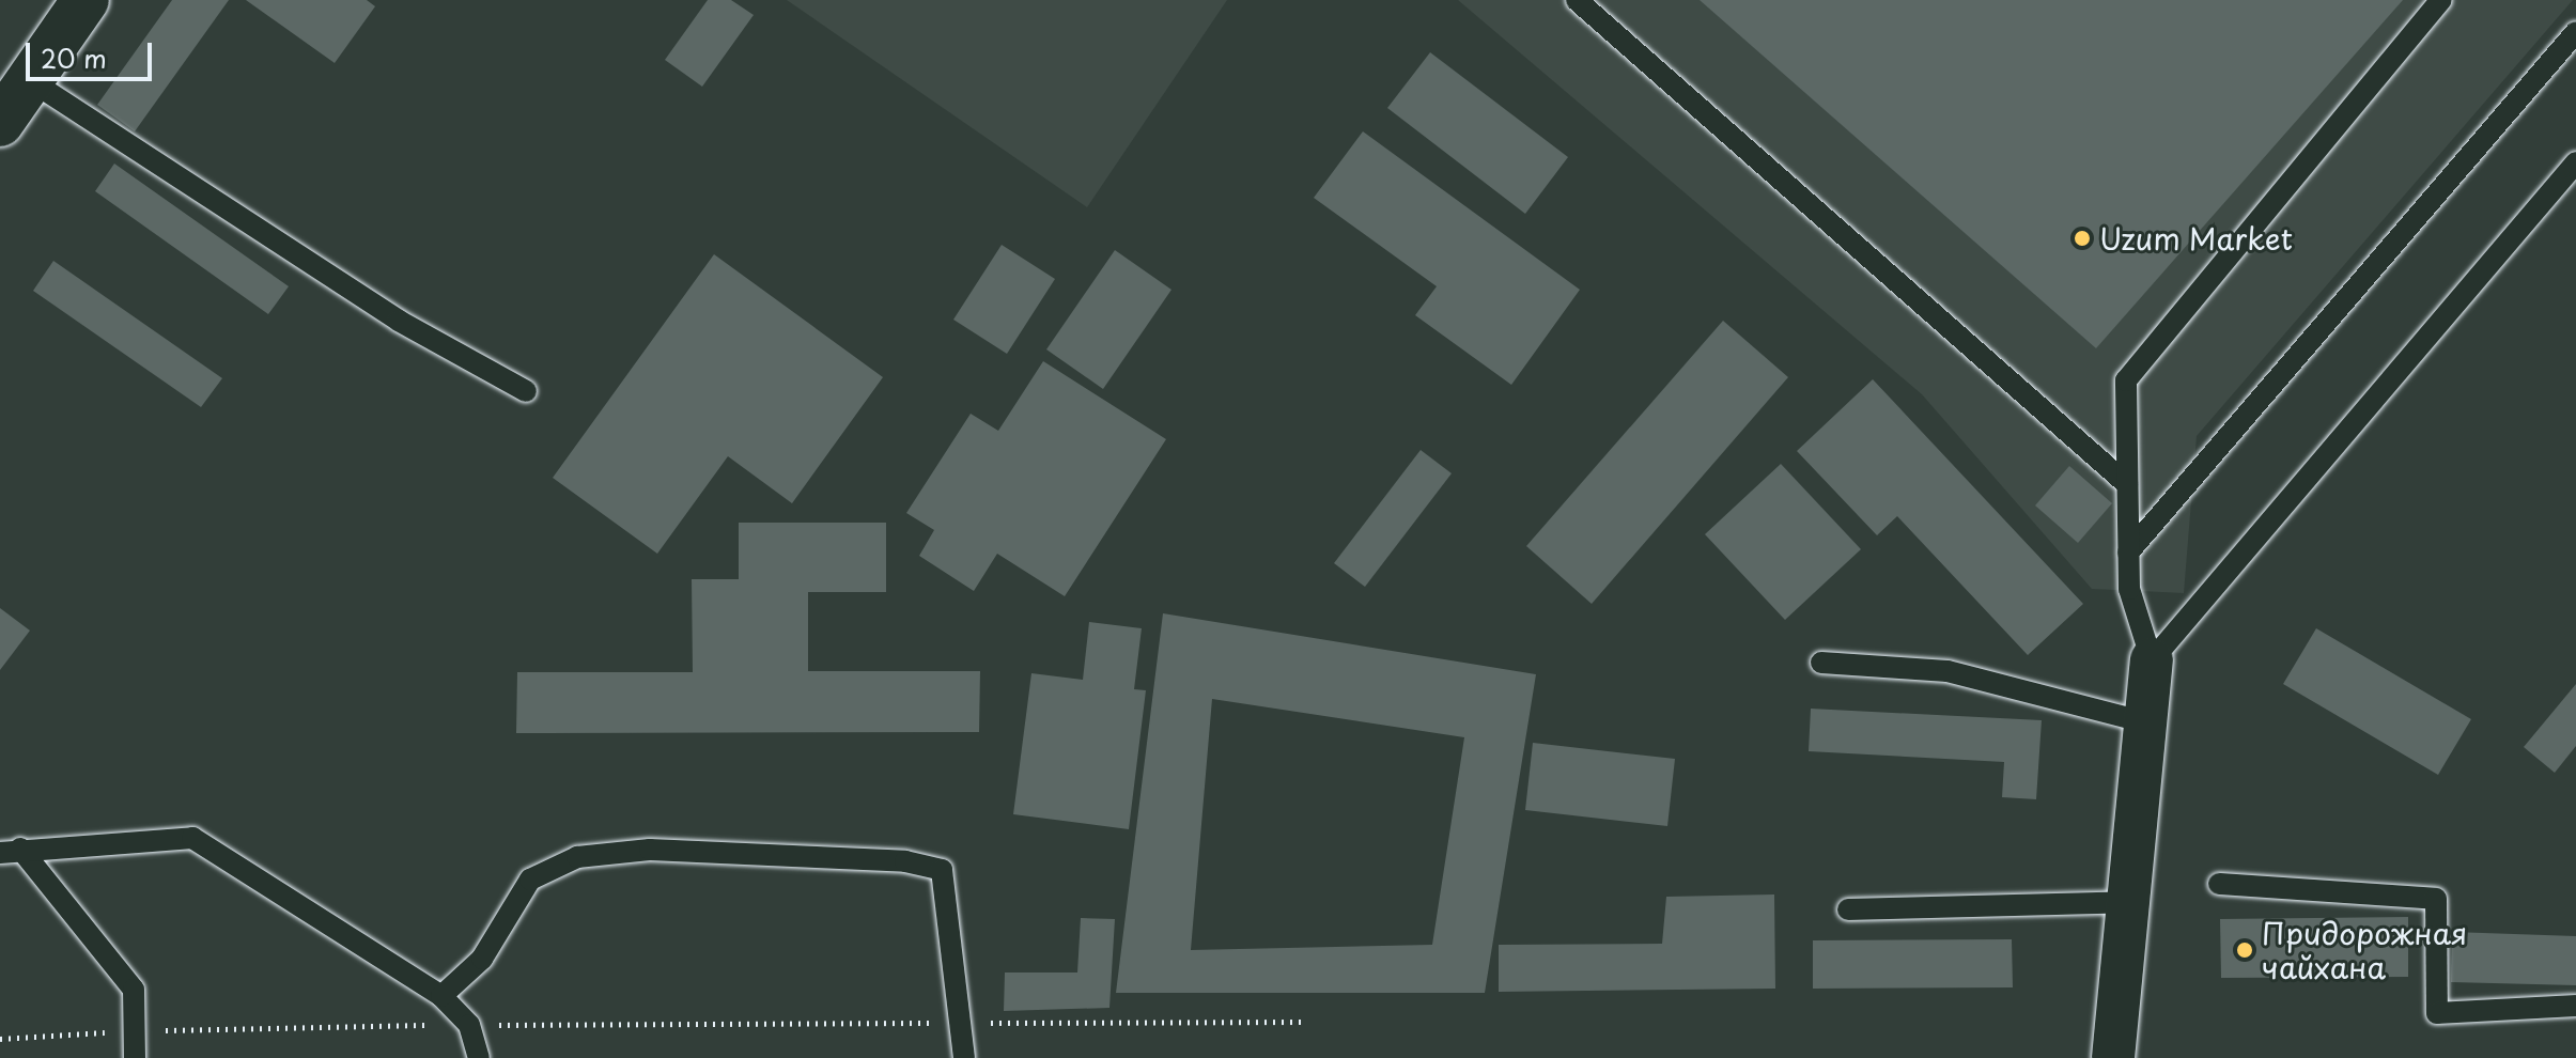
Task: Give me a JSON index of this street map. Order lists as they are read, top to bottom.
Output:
{
  "places": ["Uzum Market", "Придорожная чайхана"],
  "scale_bar": "20 m"
}
